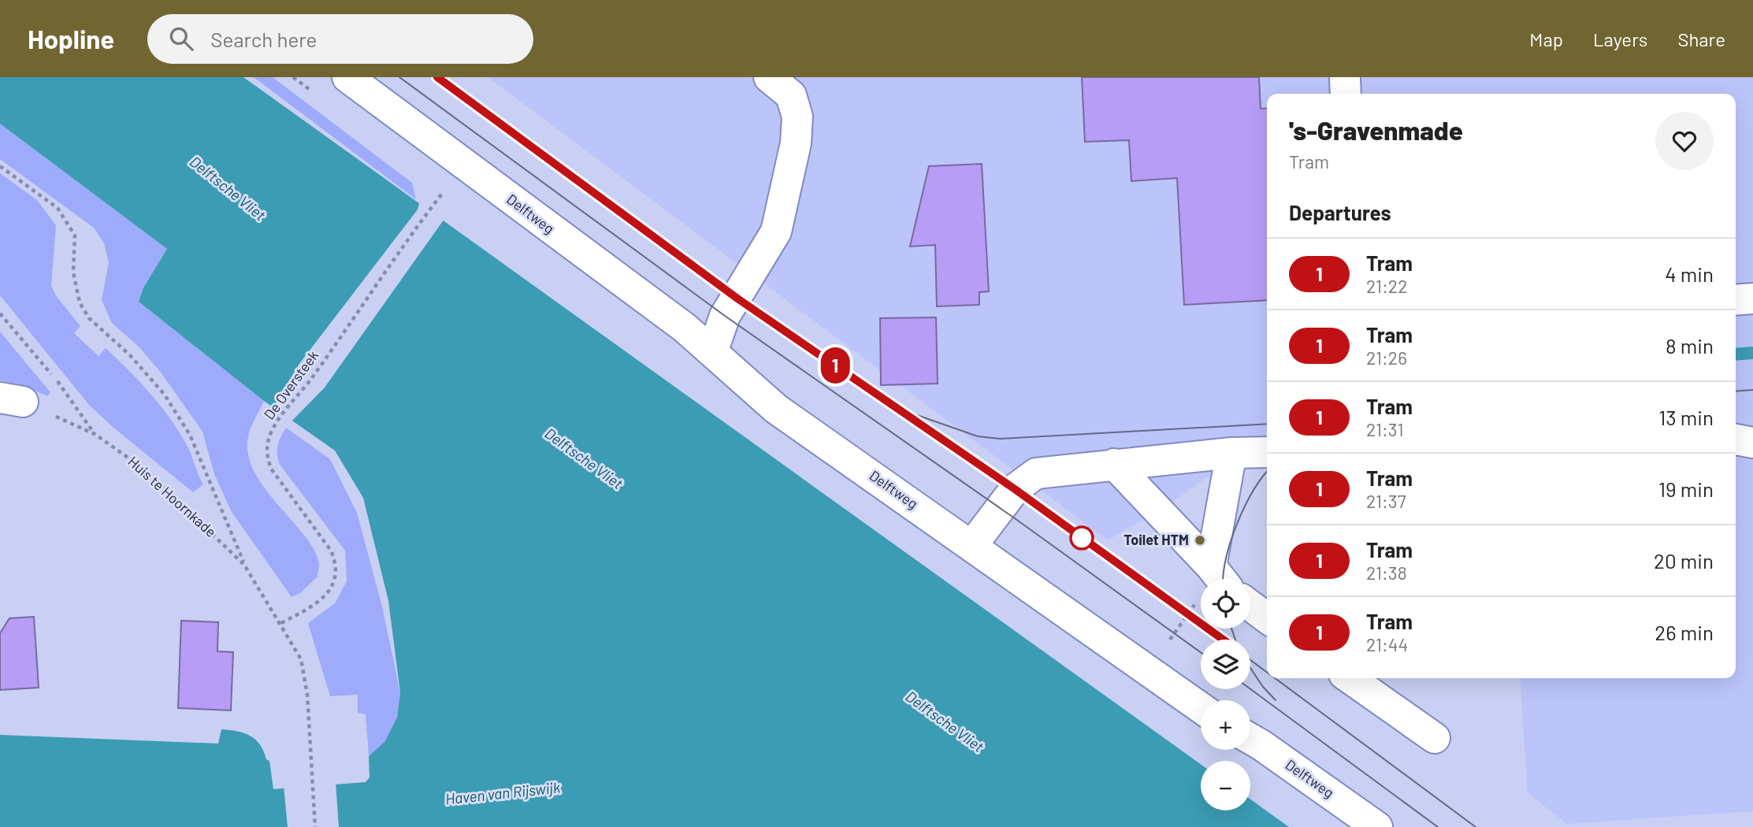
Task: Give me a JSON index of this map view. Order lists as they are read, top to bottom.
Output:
{
  "streets": {
    "street": ["Delftweg"],
    "path": ["De Oversteek", "Huis te Hoornkade"]
  },
  "crossings": [
    ["De Oversteek", "Huis te Hoornkade"]
  ],
  "water": ["Delftsche Vliet", "Haven van Rijswijk"],
  "places": ["Toilet HTM"],
  "lines": ["tram line 1"],
  "page": {
    "header": "Hopline",
    "search": "Search here",
    "nav": ["Map", "Layers", "Share"],
    "on_map": "1",
    "heading": [
      ["'s-Gravenmade", "Tram"],
      "Departures"
    ],
    "list": [
      {
        "mark": "1",
        "name": "Tram",
        "note": "21:22",
        "value": "4 min"
      },
      {
        "mark": "1",
        "name": "Tram",
        "note": "21:26",
        "value": "8 min"
      },
      {
        "mark": "1",
        "name": "Tram",
        "note": "21:31",
        "value": "13 min"
      },
      {
        "mark": "1",
        "name": "Tram",
        "note": "21:37",
        "value": "19 min"
      },
      {
        "mark": "1",
        "name": "Tram",
        "note": "21:38",
        "value": "20 min"
      },
      {
        "mark": "1",
        "name": "Tram",
        "note": "21:44",
        "value": "26 min"
      }
    ],
    "map_buttons": ["+", "−"]
  }
}
